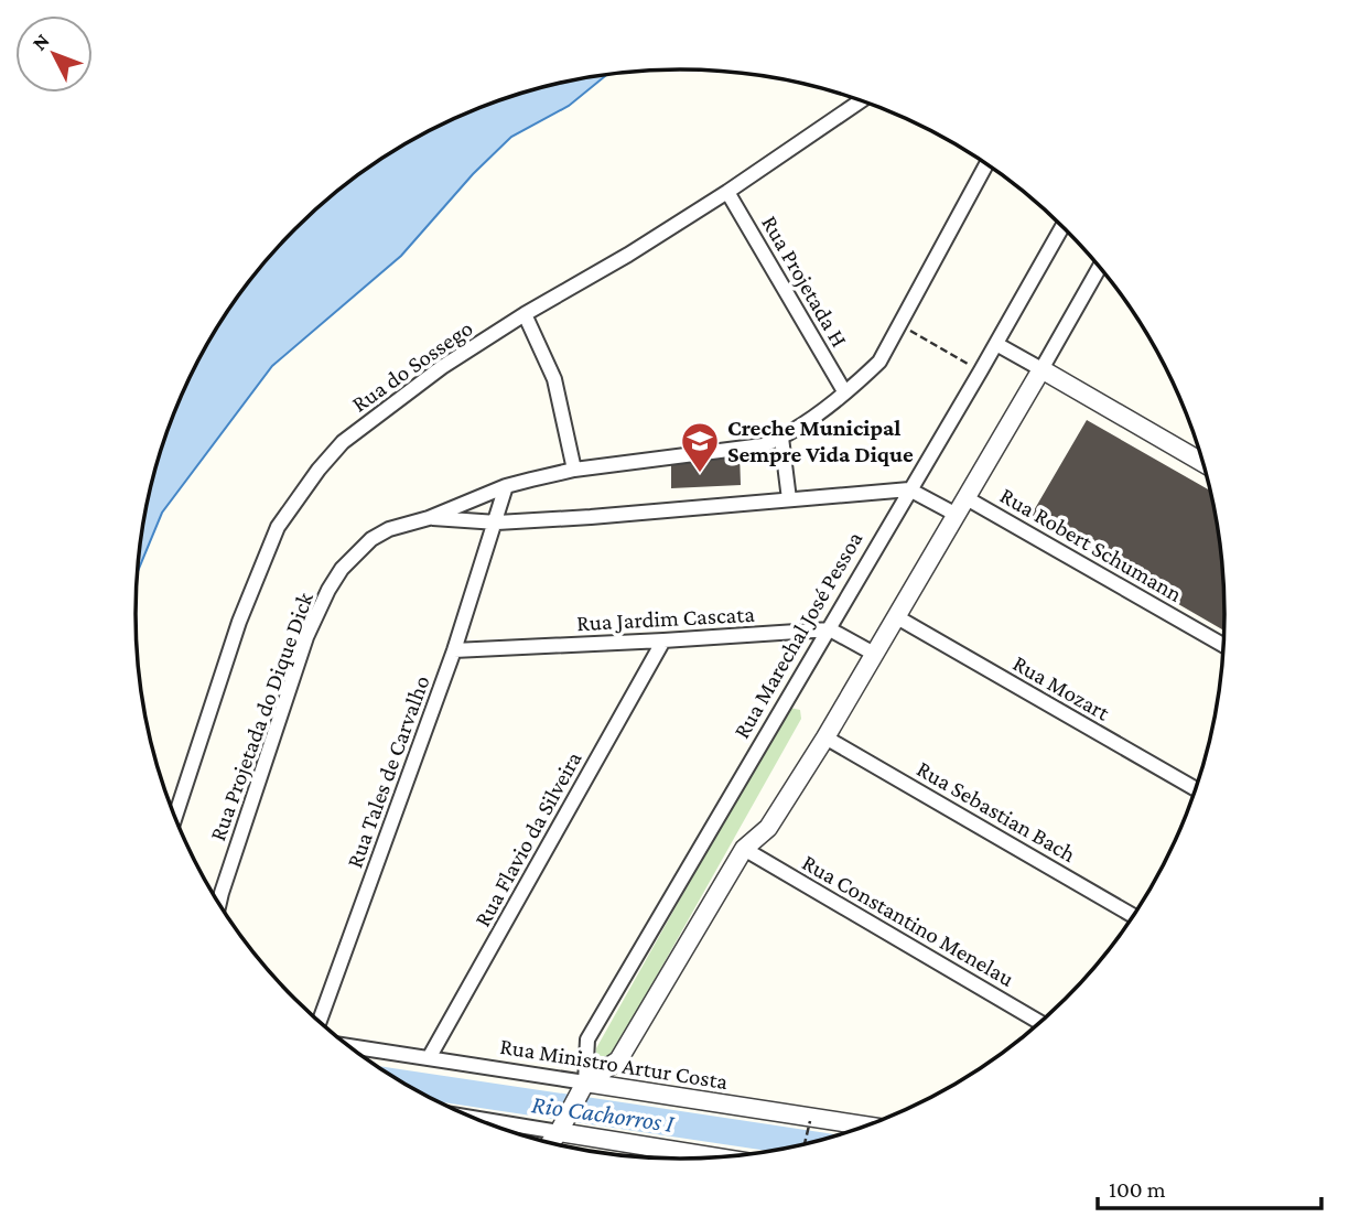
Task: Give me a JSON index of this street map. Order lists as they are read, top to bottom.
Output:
{
  "streets": {
    "street": [
      "Rua Projetada H",
      "Rua do Sossego",
      "Rua Robert Schumann",
      "Rua Jardim Cascata",
      "Rua Marechal José Pessoa",
      "Rua Mozart",
      "Rua Projetada do Dique Dick",
      "Rua Tales de Carvalho",
      "Rua Sebastian Bach",
      "Rua Flavio da Silveira",
      "Rua Constantino Menelau",
      "Rua Ministro Artur Costa"
    ]
  },
  "crossings": [
    ["Rua Projetada H", "Rua do Sossego"],
    ["Rua Projetada H", "Rua Projetada do Dique Dick"],
    ["Rua Robert Schumann", "Rua Marechal José Pessoa"],
    ["Rua Jardim Cascata", "Rua Marechal José Pessoa"],
    ["Rua Jardim Cascata", "Rua Tales de Carvalho"],
    ["Rua Jardim Cascata", "Rua Flavio da Silveira"],
    ["Rua Marechal José Pessoa", "Rua Mozart"],
    ["Rua Marechal José Pessoa", "Rua Sebastian Bach"],
    ["Rua Marechal José Pessoa", "Rua Constantino Menelau"],
    ["Rua Marechal José Pessoa", "Rua Ministro Artur Costa"],
    ["Rua Projetada do Dique Dick", "Rua Tales de Carvalho"],
    ["Rua Flavio da Silveira", "Rua Ministro Artur Costa"]
  ],
  "water": ["Rio Cachorros I"],
  "places": {
    "school or university": ["Creche Municipal Sempre Vida Dique"]
  },
  "scale_bar": "100 m",
  "north": "top left"
}
